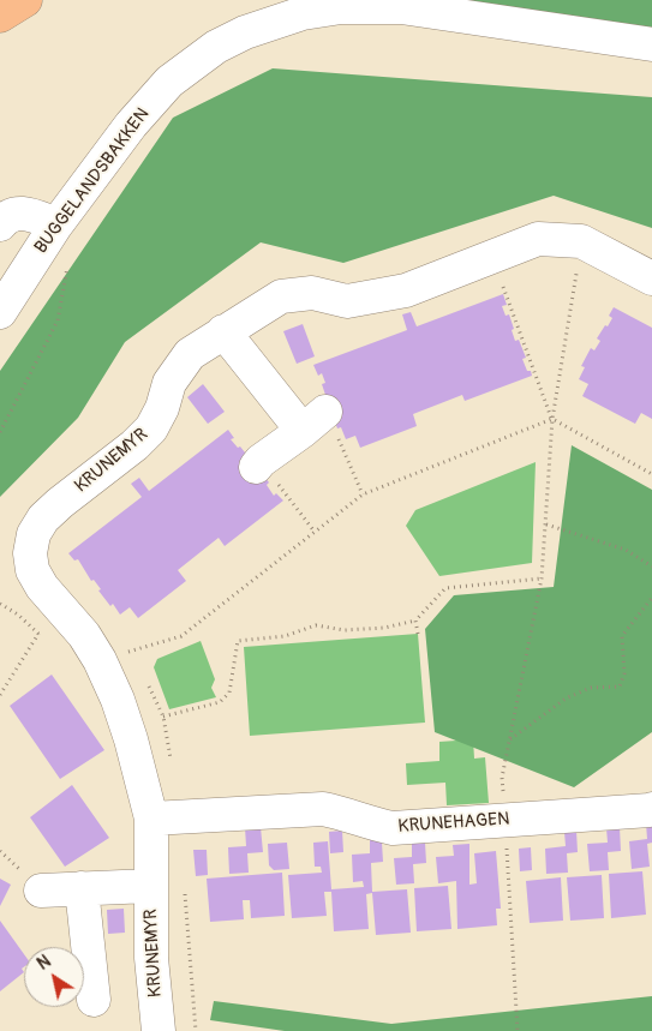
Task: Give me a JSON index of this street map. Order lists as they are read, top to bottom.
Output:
{
  "streets": {
    "street": ["BUGGELANDSBAKKEN", "KRUNEMYR", "KRUNEHAGEN"]
  },
  "crossings": [
    ["KRUNEMYR", "KRUNEHAGEN"]
  ],
  "north": "top left"
}
